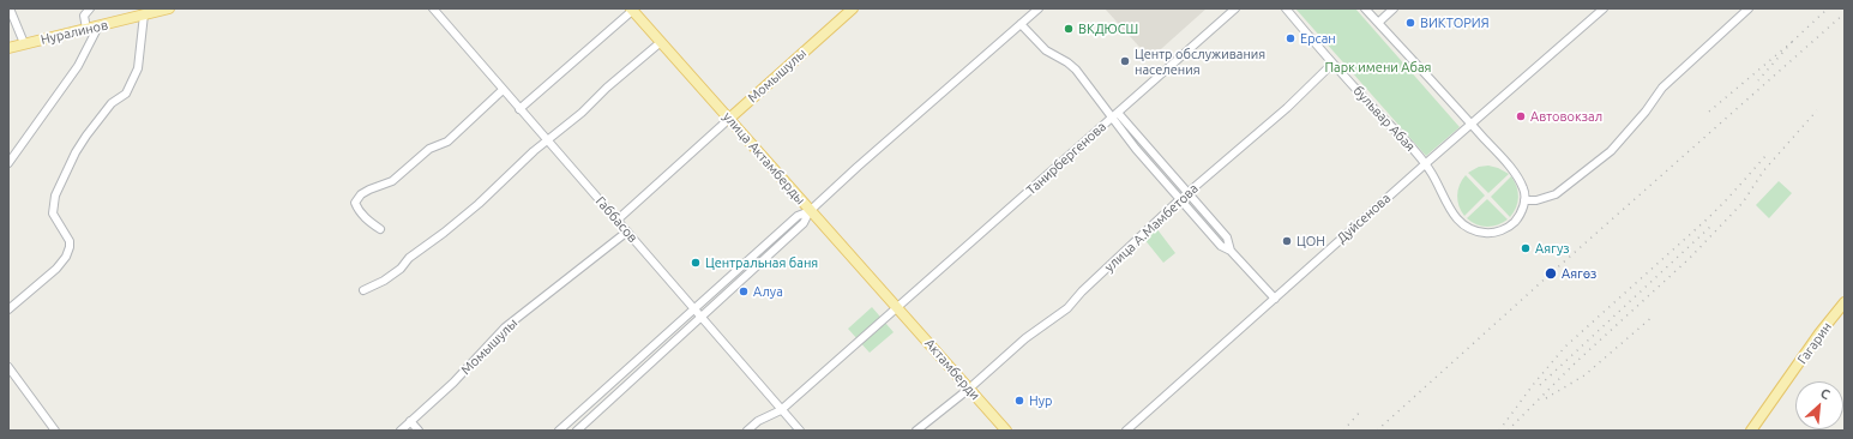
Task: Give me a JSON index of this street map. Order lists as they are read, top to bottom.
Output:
{
  "streets": {
    "main road": [
      "Нуралинов",
      "Момышулы",
      "улица Актамберды",
      "Гагарин",
      "Актамберди"
    ],
    "street": [
      "бульвар Абая",
      "Танирбергенова",
      "Дуйсенова",
      "Габбасов",
      "улица А.Мамбетова"
    ]
  },
  "crossings": [
    ["Момышулы", "улица Актамберды"],
    ["Момышулы", "Габбасов"],
    ["бульвар Абая", "Дуйсенова"],
    ["бульвар Абая", "улица А.Мамбетова"],
    ["улица Актамберды", "Танирбергенова"],
    ["улица Актамберды", "Актамберди"],
    ["Танирбергенова", "Габбасов"],
    ["Танирбергенова", "Актамберди"],
    ["улица А.Мамбетова", "Актамберди"]
  ],
  "parks": ["Парк имени Абая"],
  "places": [
    "ВИКТОРИЯ",
    "ВКДЮСШ",
    "Ерсан",
    "Центр обслуживания населения",
    "Автовокзал",
    "ЦОН",
    "Аягуз",
    "Центральная баня",
    "Аягөз",
    "Алуа",
    "Нур"
  ],
  "north": "top right"
}
